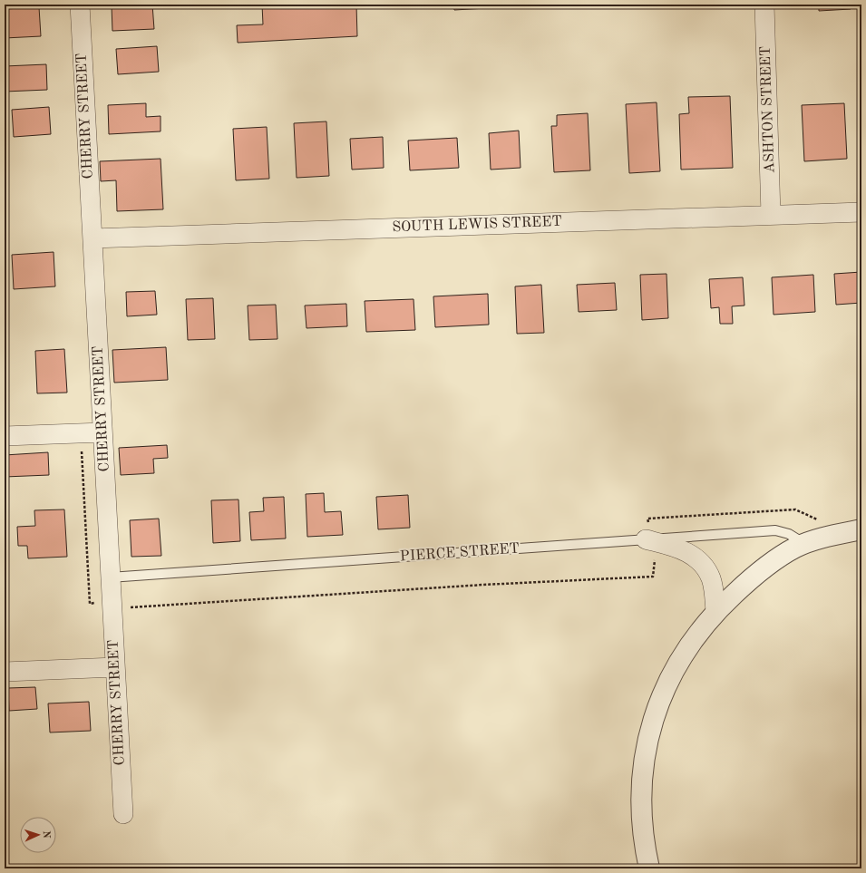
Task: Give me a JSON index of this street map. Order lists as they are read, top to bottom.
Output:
{
  "streets": {
    "street": ["ASHTON STREET", "CHERRY STREET", "SOUTH LEWIS STREET"],
    "lane": ["PIERCE STREET"]
  },
  "crossings": [
    ["ASHTON STREET", "SOUTH LEWIS STREET"],
    ["CHERRY STREET", "SOUTH LEWIS STREET"],
    ["CHERRY STREET", "PIERCE STREET"]
  ],
  "north": "right"
}
